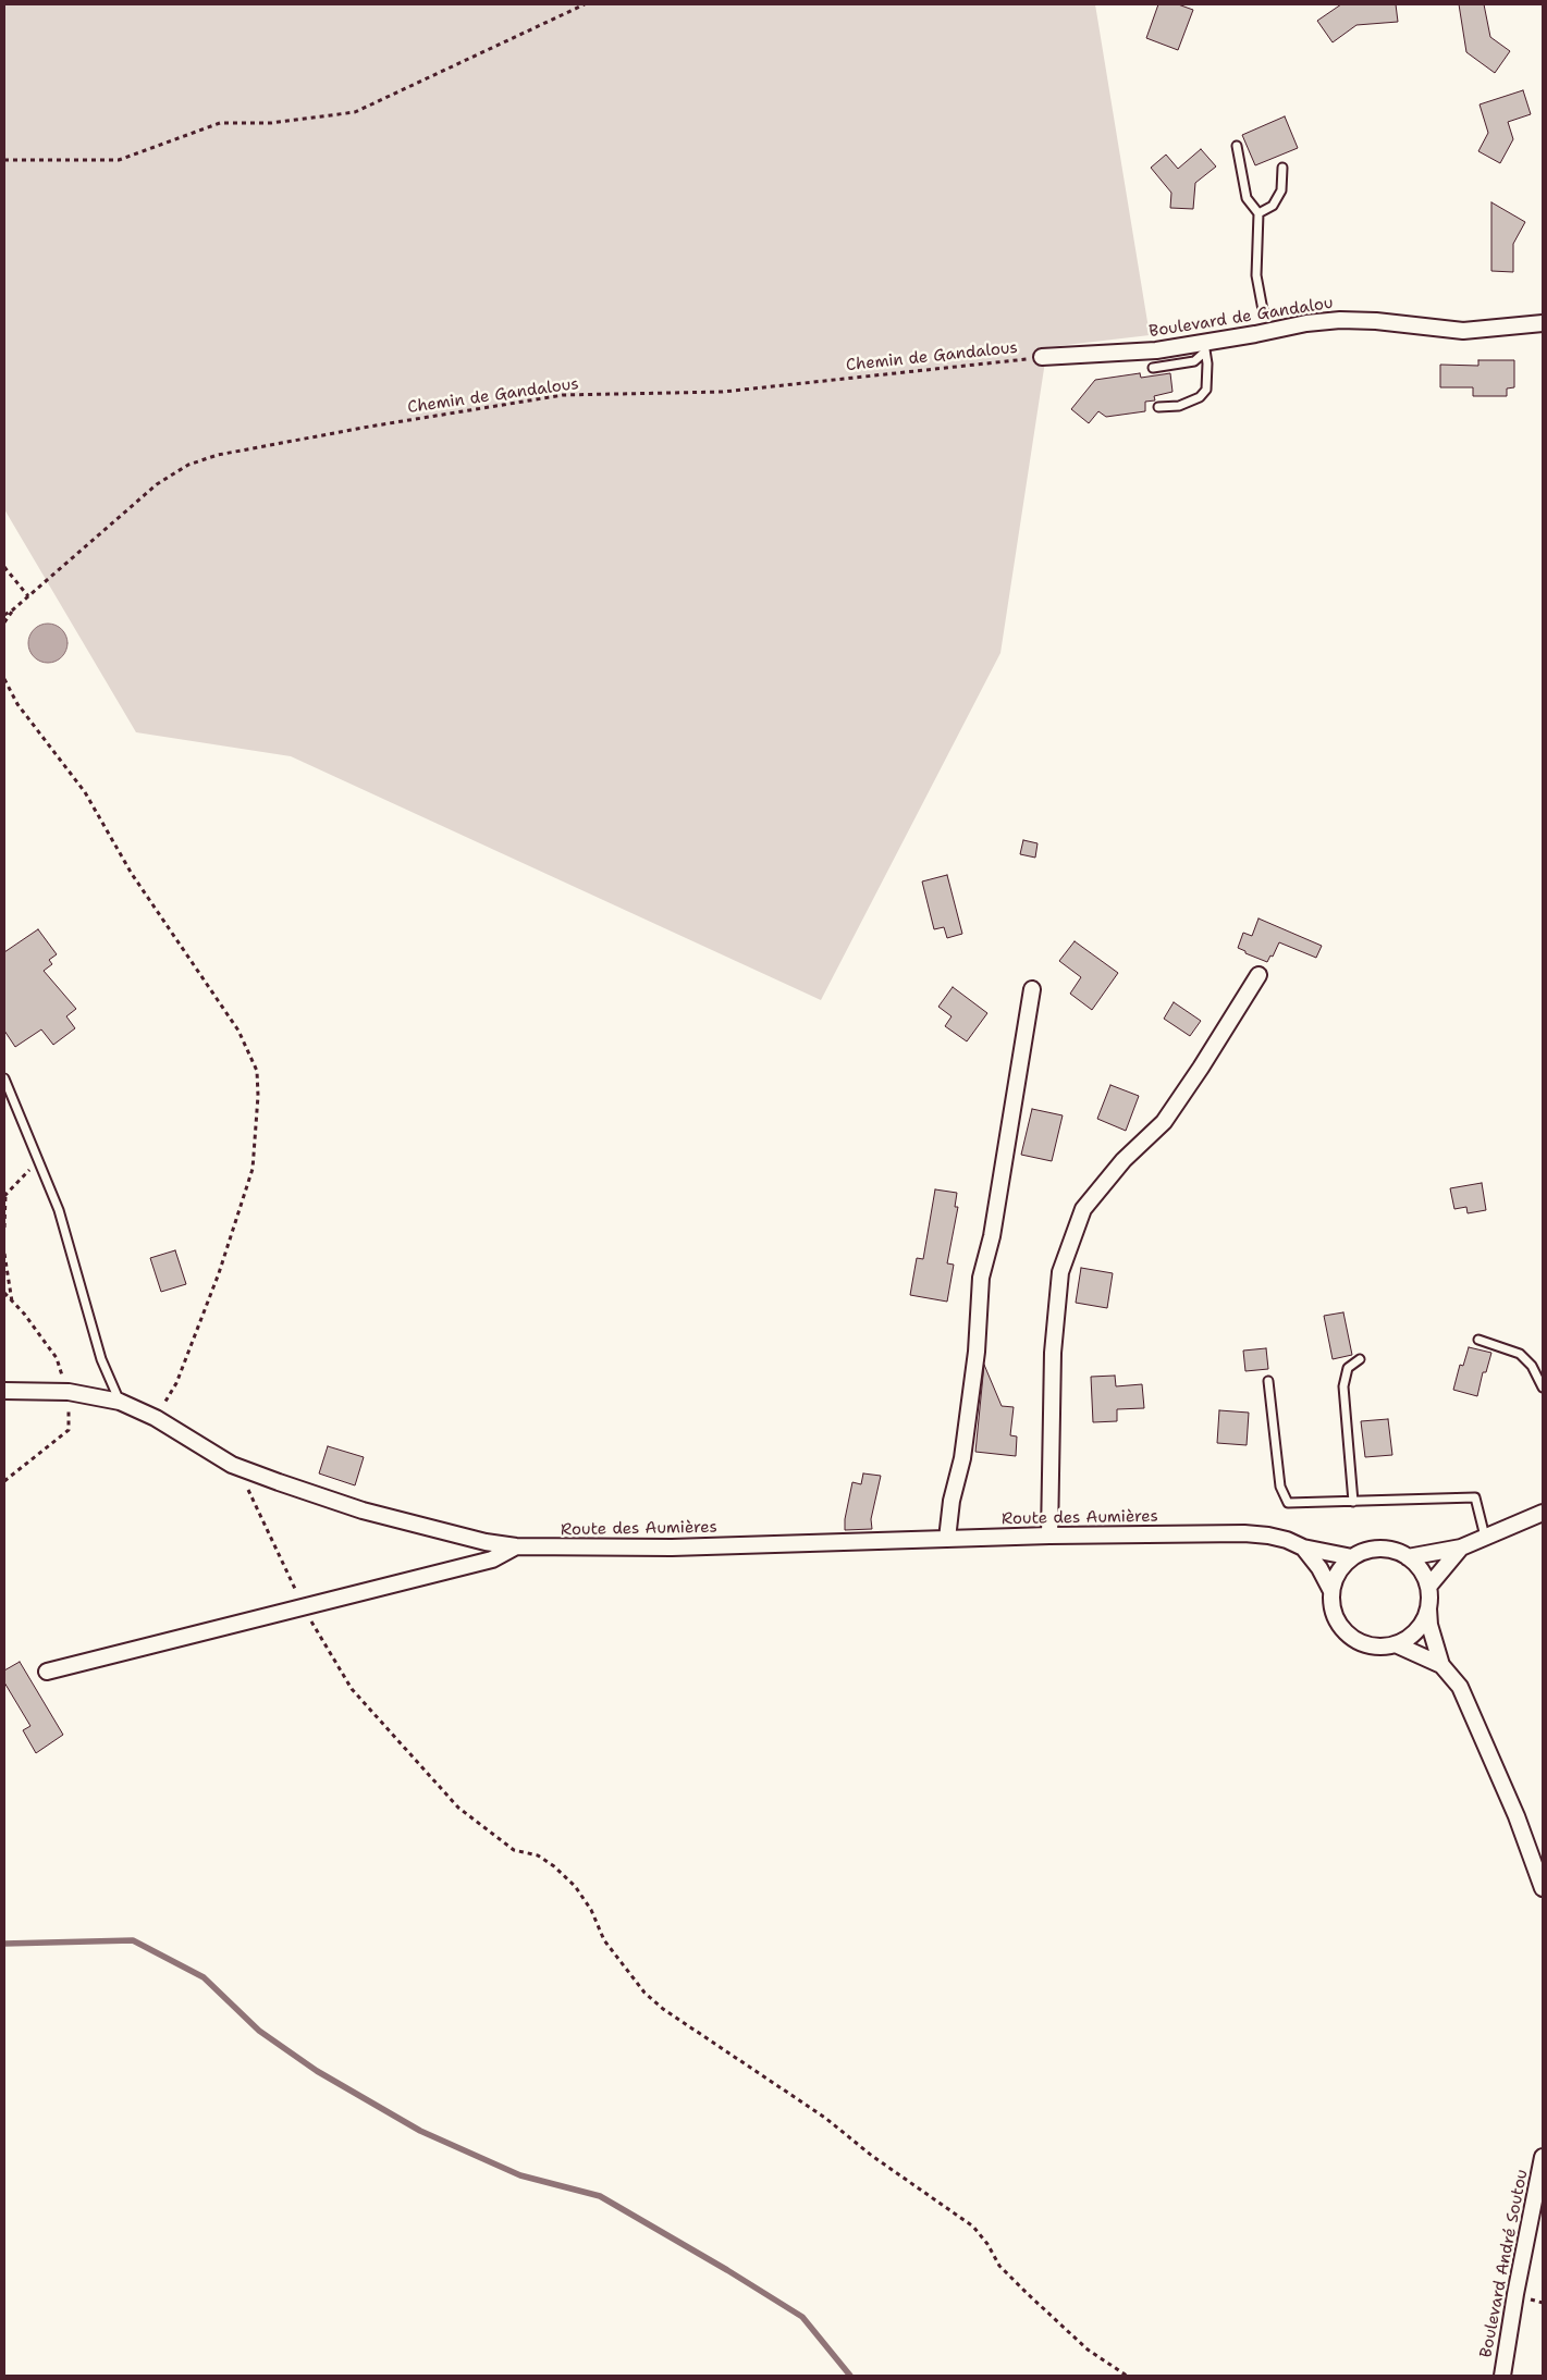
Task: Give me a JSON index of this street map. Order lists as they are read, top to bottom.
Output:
{
  "streets": {
    "street": ["Boulevard de Gandalou", "Route des Aumières", "Boulevard André Soutou"],
    "path": ["Chemin de Gandalous"]
  },
  "crossings": [
    ["Boulevard de Gandalou", "Chemin de Gandalous"]
  ]
}
